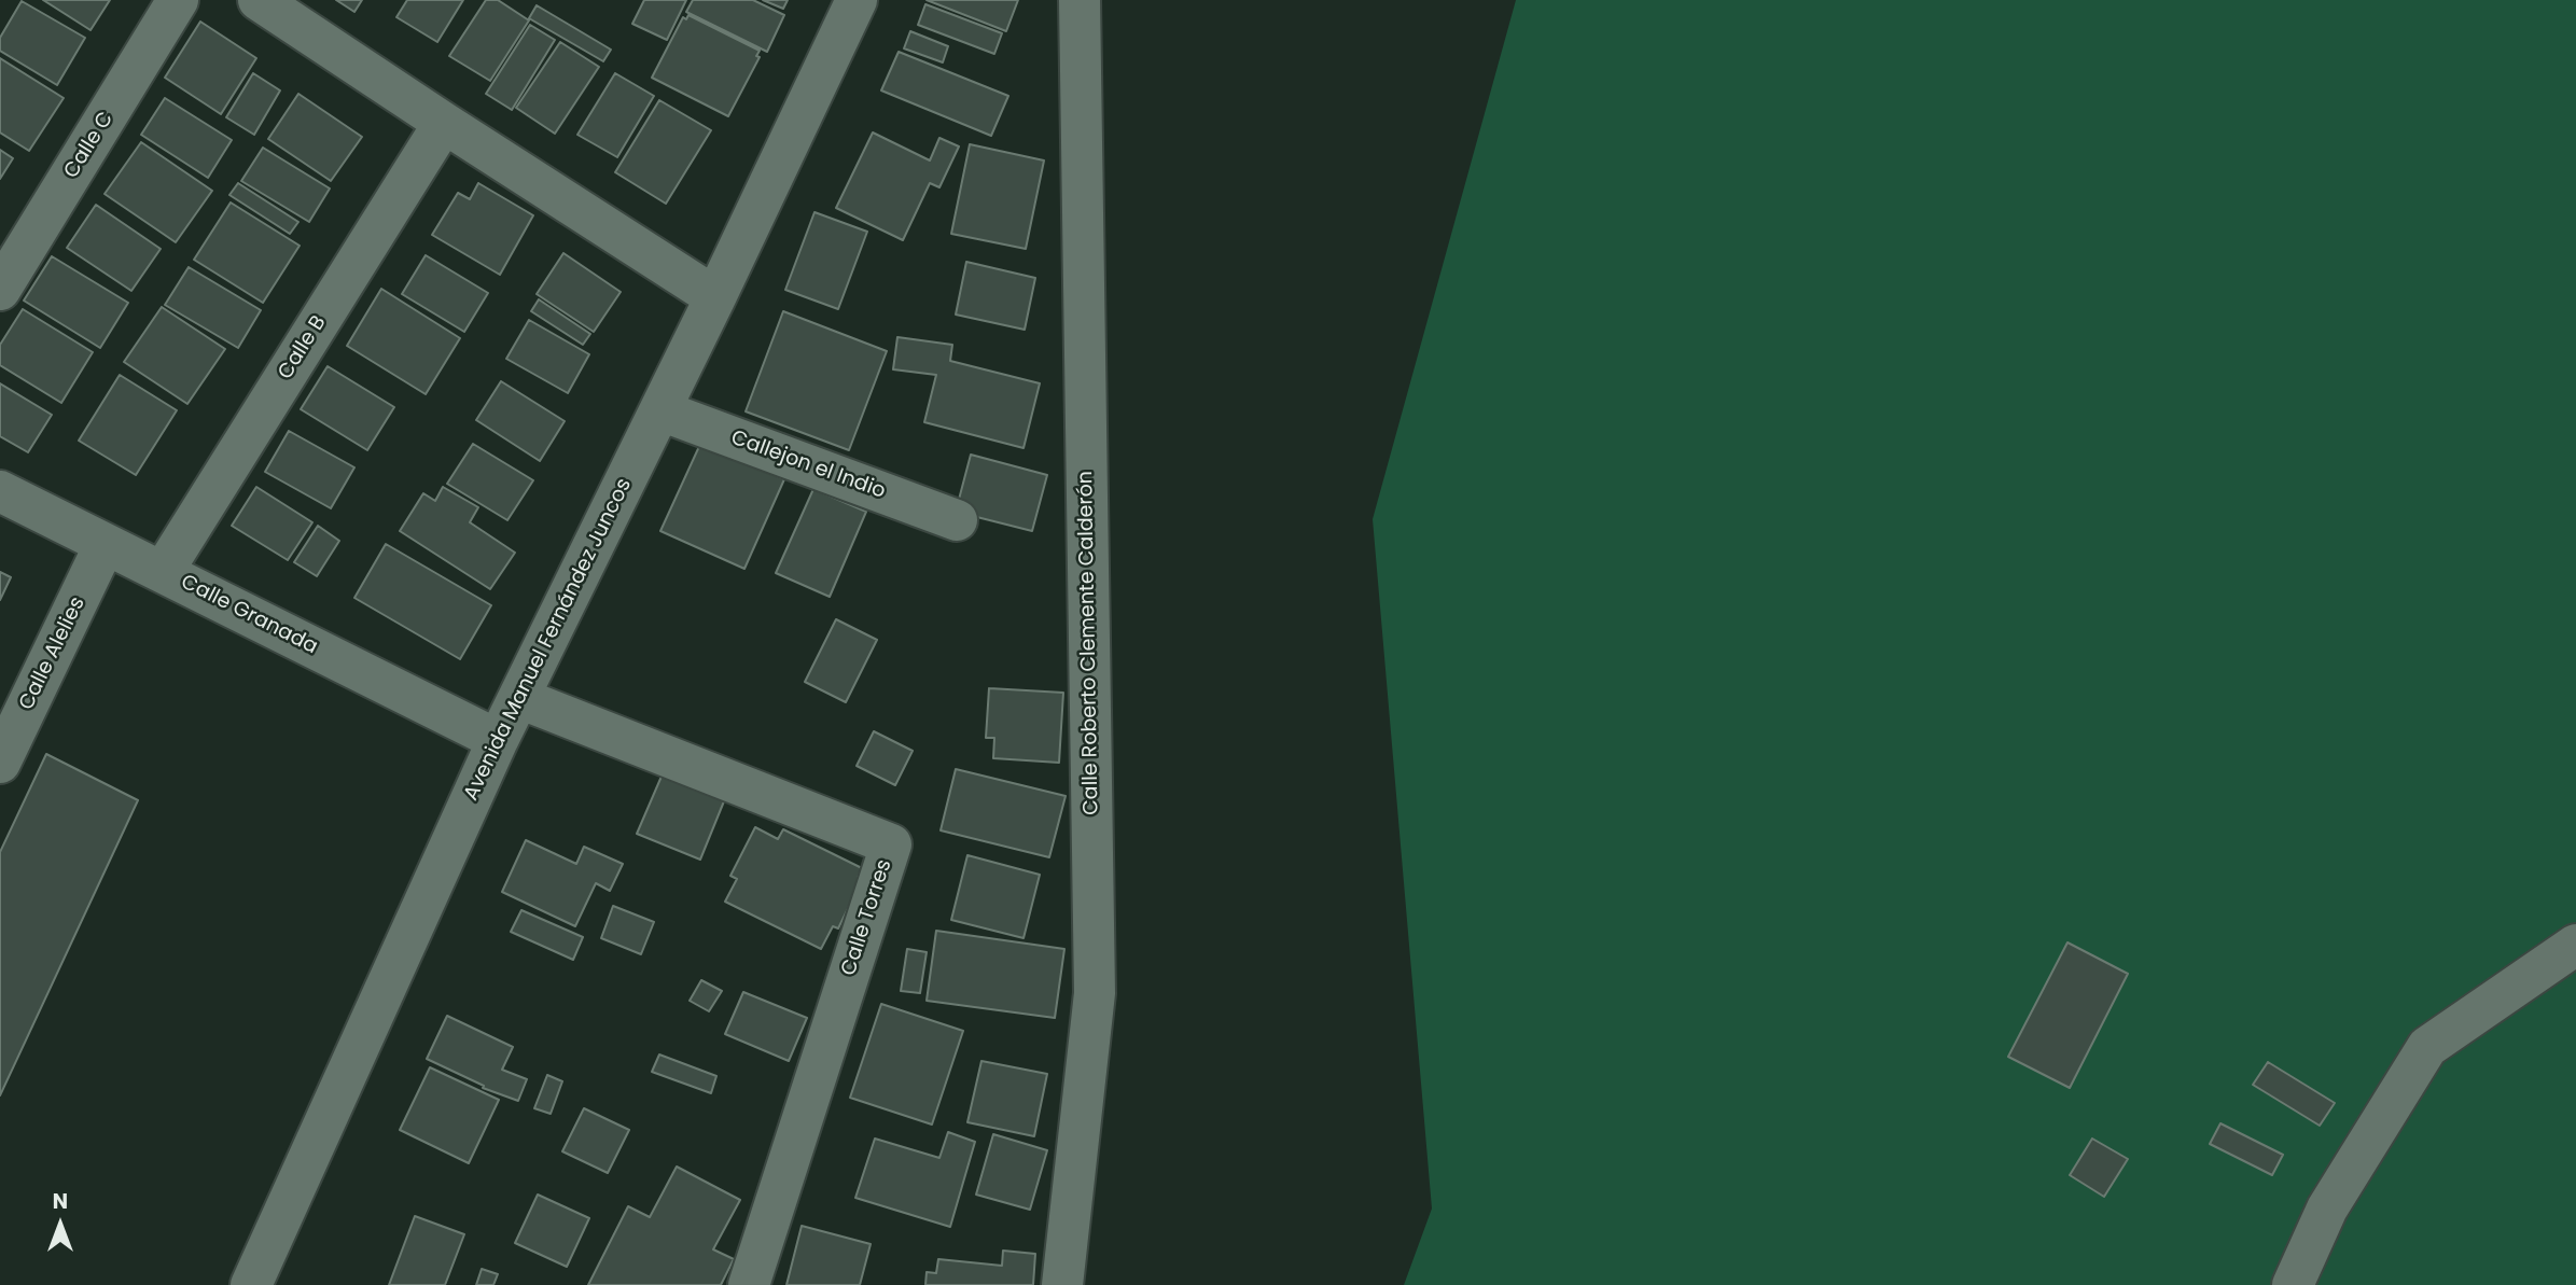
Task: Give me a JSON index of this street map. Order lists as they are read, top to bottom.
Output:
{
  "streets": {
    "street": [
      "Calle C",
      "Calle B",
      "Callejon el Indio",
      "Calle Granada",
      "Avenida Manuel Fernández Juncos",
      "Calle Roberto Clemente Calderón",
      "Calle Alelies",
      "Calle Torres"
    ]
  },
  "crossings": [
    ["Calle B", "Calle Granada"],
    ["Callejon el Indio", "Avenida Manuel Fernández Juncos"],
    ["Calle Granada", "Avenida Manuel Fernández Juncos"],
    ["Calle Granada", "Calle Alelies"],
    ["Avenida Manuel Fernández Juncos", "Calle Torres"]
  ],
  "north": "top"
}
